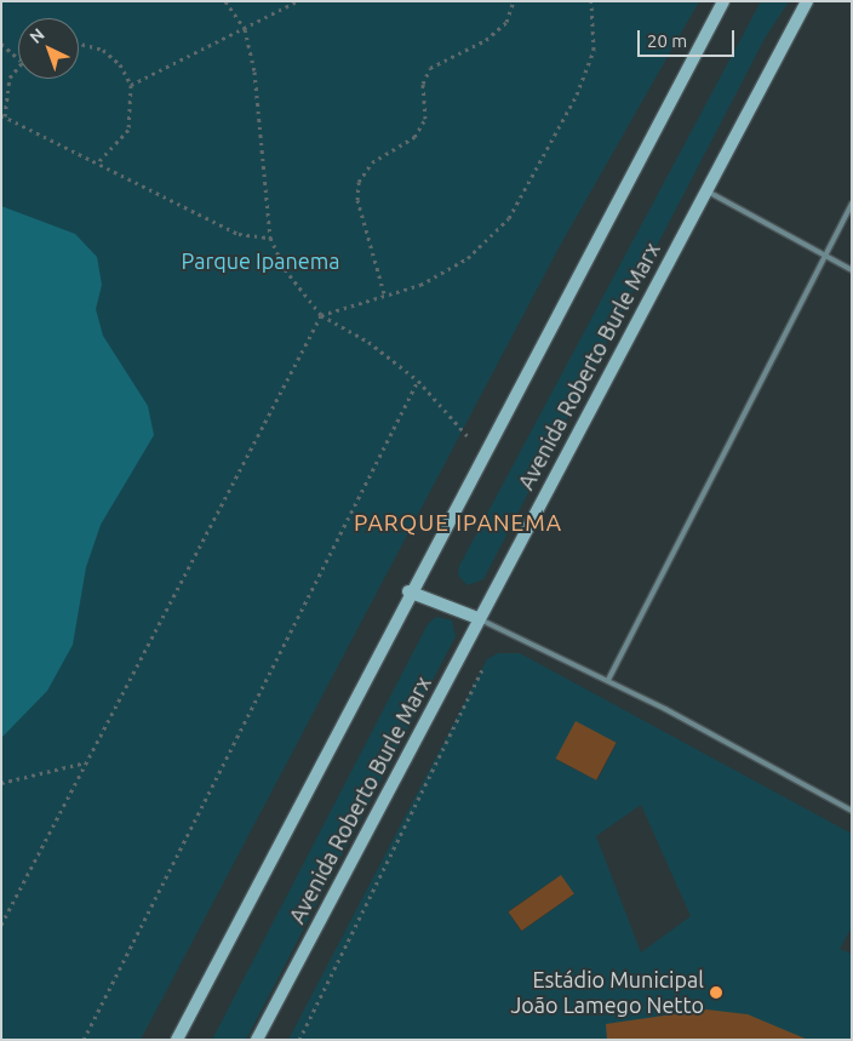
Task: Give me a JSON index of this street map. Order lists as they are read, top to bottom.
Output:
{
  "streets": {
    "main road": ["Avenida Roberto Burle Marx"]
  },
  "districts": ["PARQUE IPANEMA"],
  "parks": ["Parque Ipanema"],
  "places": ["Estádio Municipal João Lamego Netto"],
  "scale_bar": "20 m",
  "north": "top left"
}
